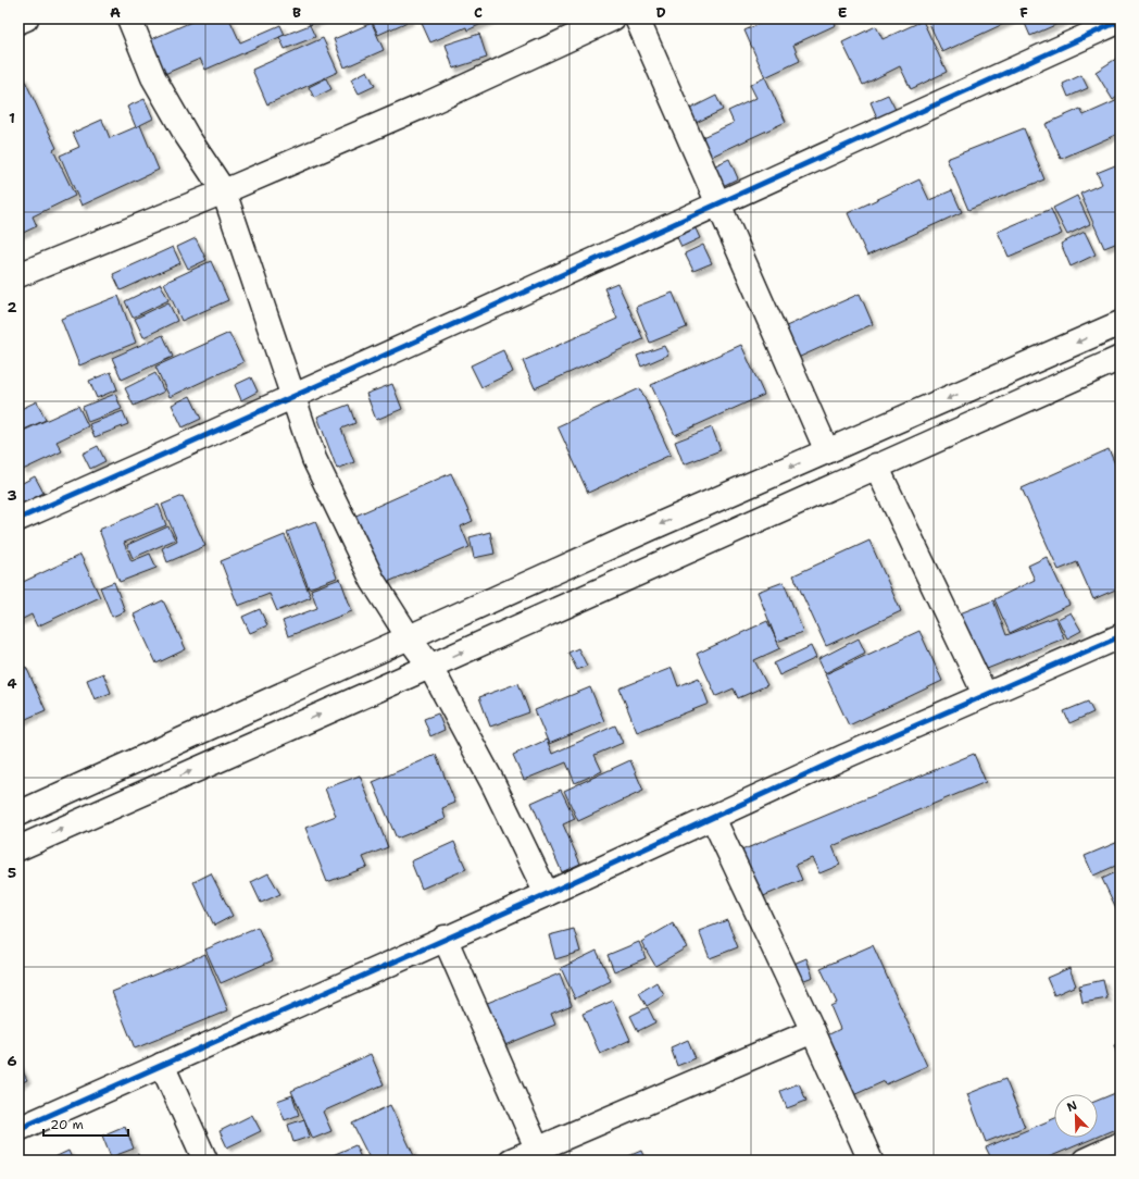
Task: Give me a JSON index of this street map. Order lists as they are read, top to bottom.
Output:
{
  "scale_bar": "20 m",
  "north": "top left",
  "grid": {
    "columns": [
      "A",
      "B",
      "C",
      "D",
      "E",
      "F"
    ],
    "rows": [
      "1",
      "2",
      "3",
      "4",
      "5",
      "6"
    ]
  }
}
